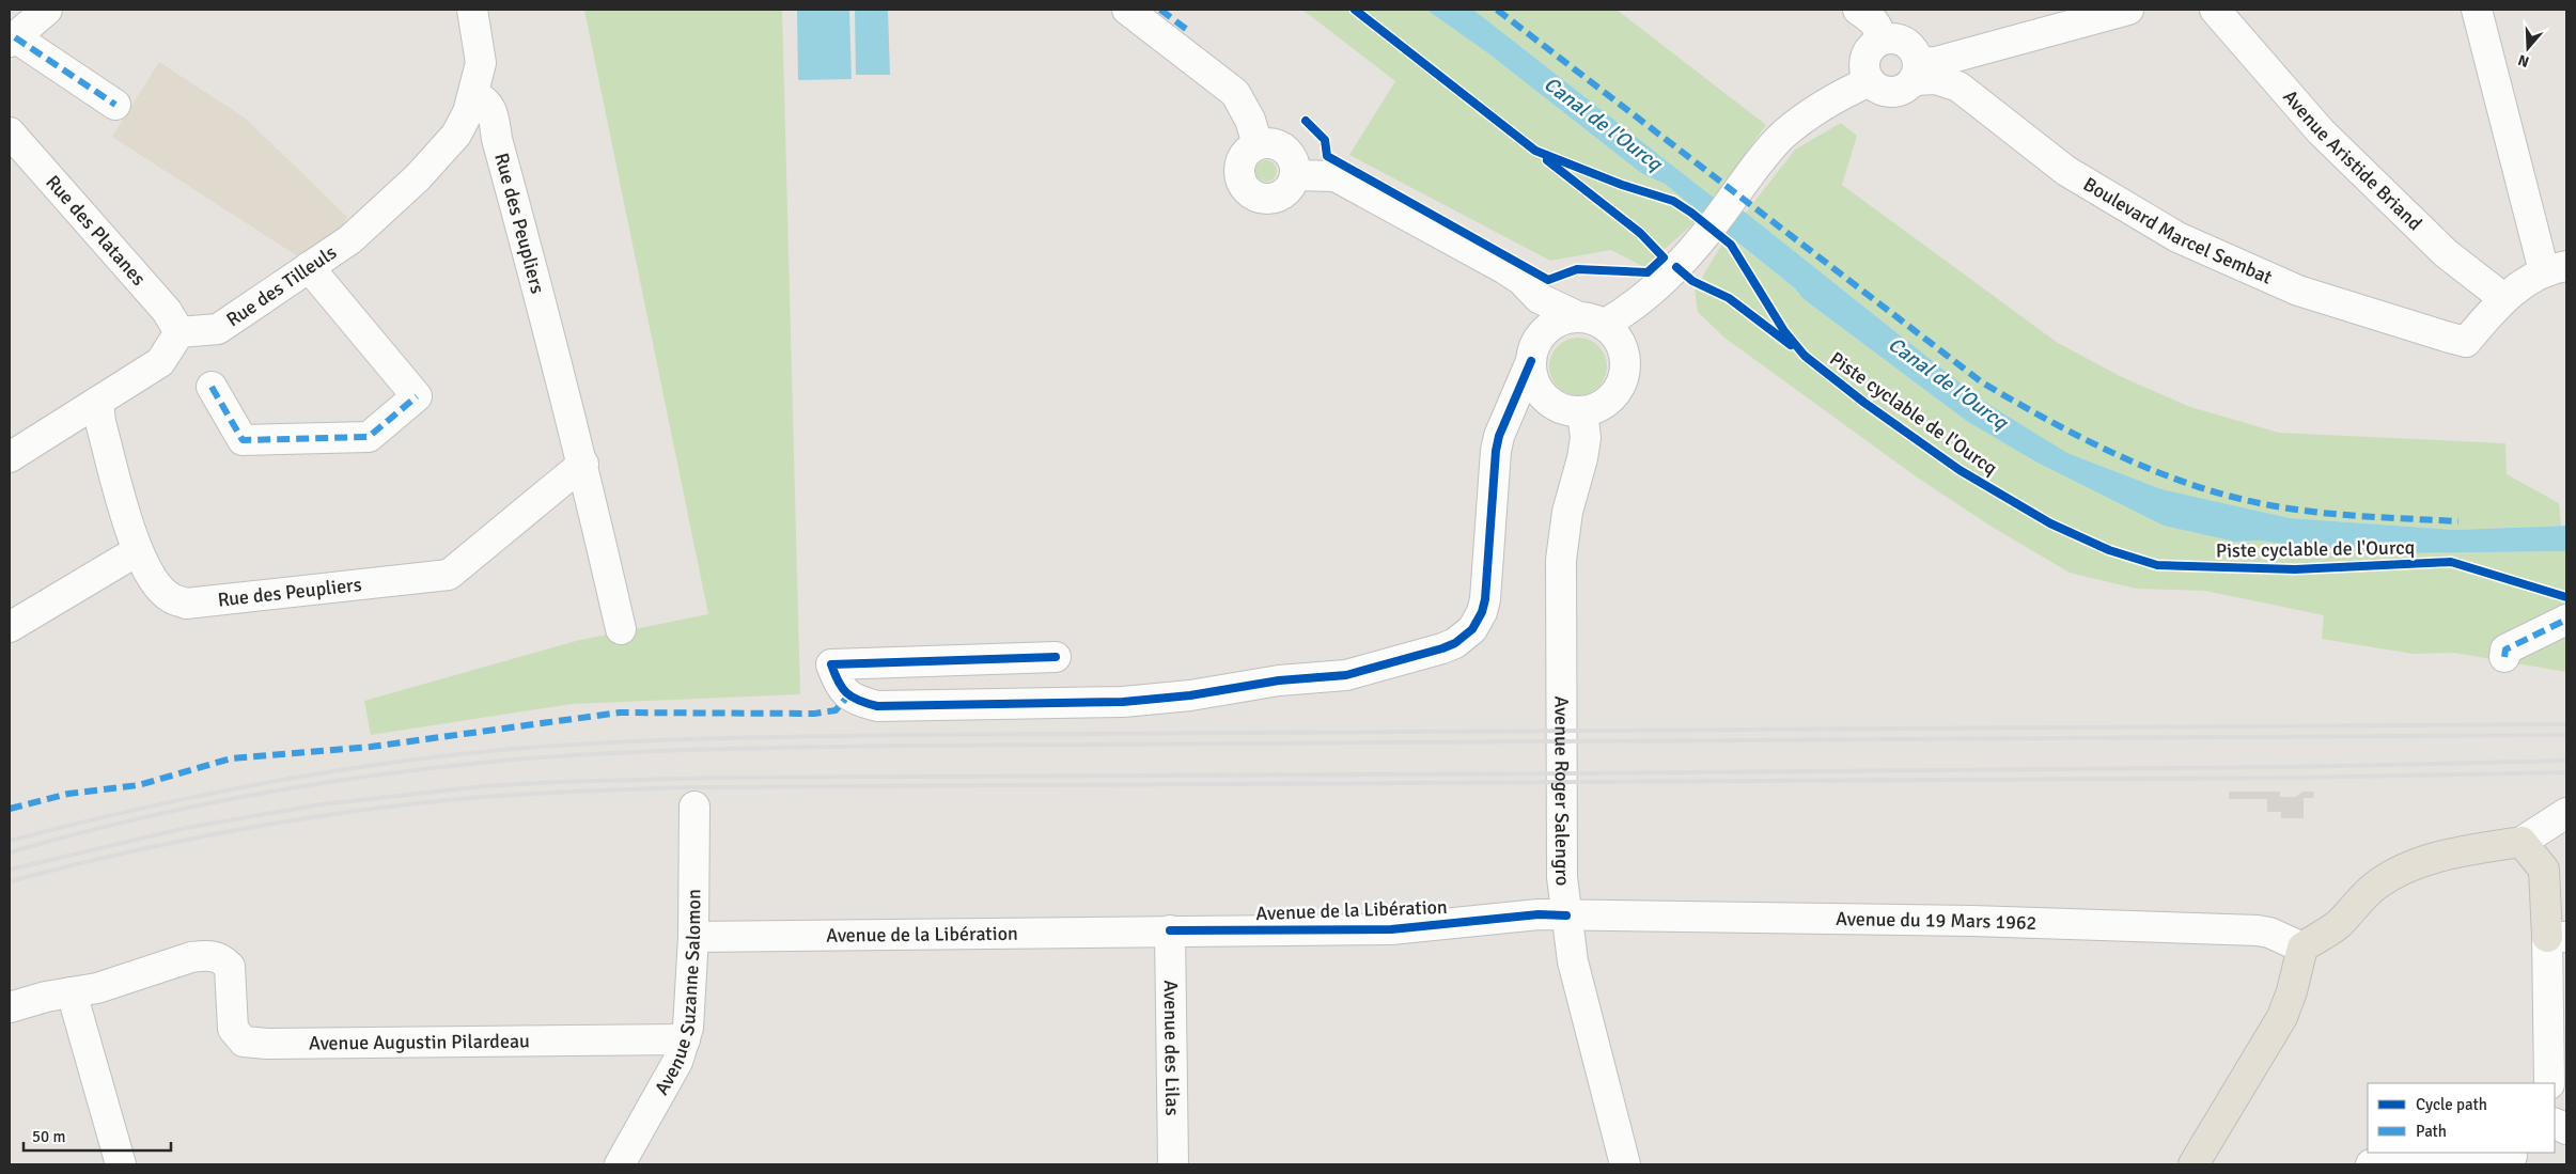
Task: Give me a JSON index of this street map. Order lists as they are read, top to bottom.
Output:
{
  "streets": {
    "street": [
      "Avenue Aristide Briand",
      "Rue des Peupliers",
      "Boulevard Marcel Sembat",
      "Rue des Platanes",
      "Rue des Tilleuls",
      "Avenue Roger Salengro",
      "Avenue de la Libération",
      "Avenue du 19 Mars 1962",
      "Avenue Suzanne Salomon",
      "Avenue Augustin Pilardeau",
      "Avenue des Lilas"
    ],
    "cycle path": ["Piste cyclable de l'Ourcq"]
  },
  "crossings": [
    ["Avenue Aristide Briand", "Boulevard Marcel Sembat"],
    ["Rue des Peupliers", "Rue des Tilleuls"],
    ["Rue des Platanes", "Rue des Tilleuls"],
    ["Avenue Roger Salengro", "Avenue de la Libération"],
    ["Avenue Roger Salengro", "Avenue du 19 Mars 1962"],
    ["Avenue de la Libération", "Avenue du 19 Mars 1962"],
    ["Avenue de la Libération", "Avenue Suzanne Salomon"],
    ["Avenue de la Libération", "Avenue des Lilas"],
    ["Avenue Suzanne Salomon", "Avenue Augustin Pilardeau"]
  ],
  "water": ["Canal de l'Ourcq"],
  "legend": ["Cycle path", "Path"],
  "scale_bar": "50 m",
  "north": "bottom"
}
